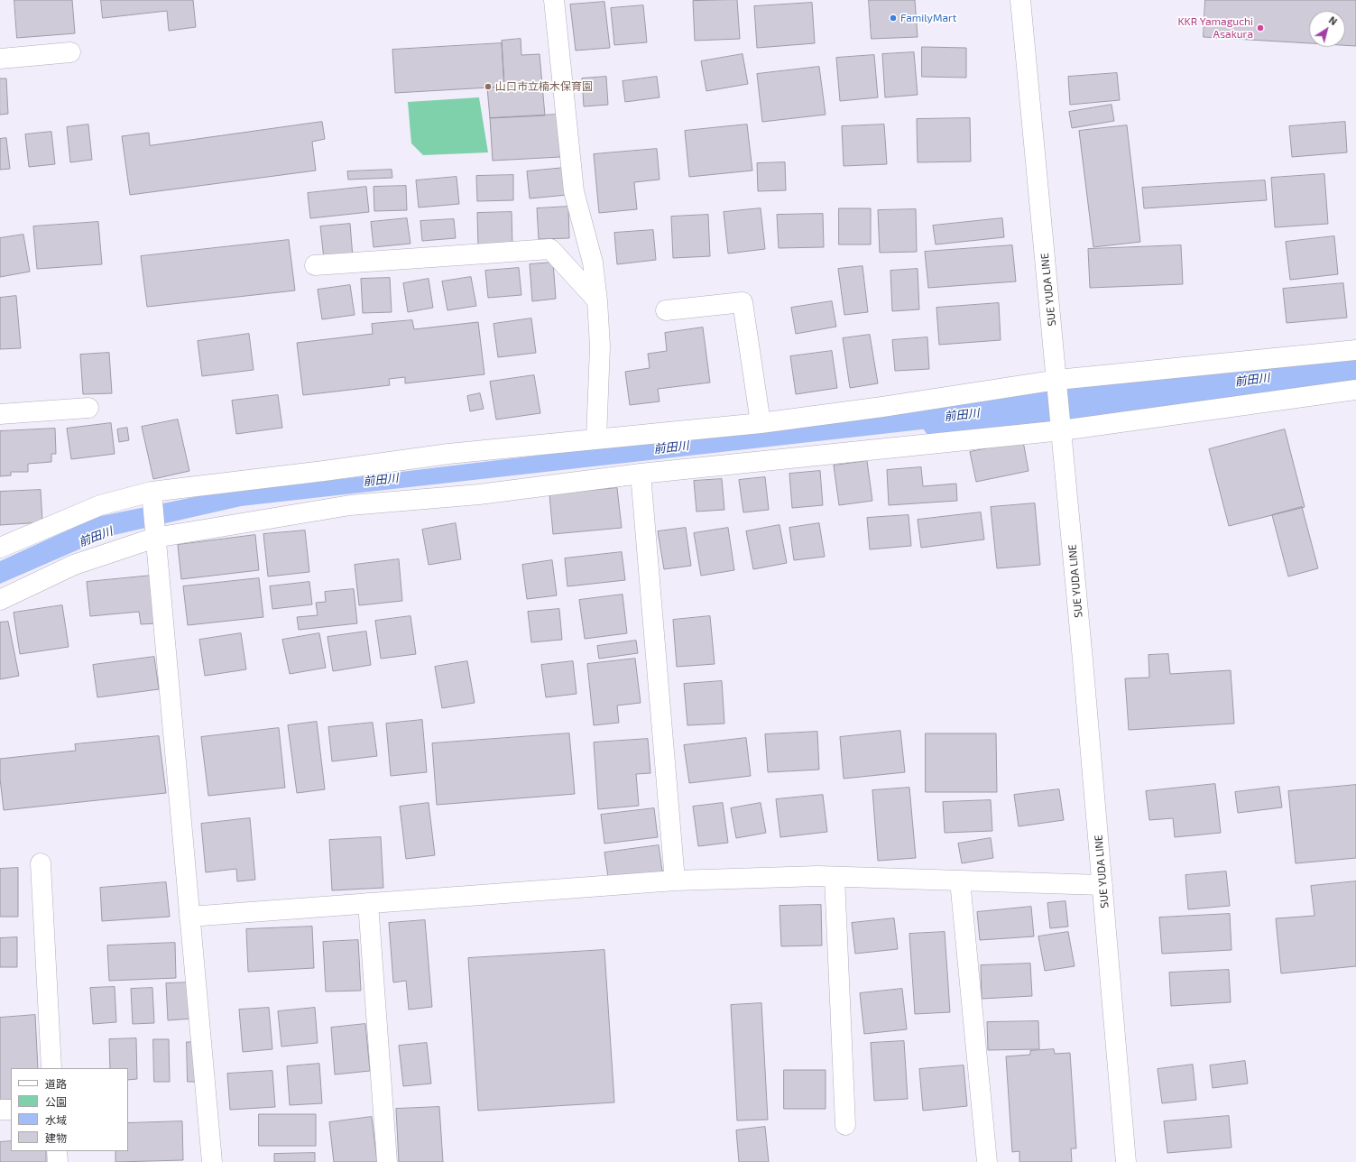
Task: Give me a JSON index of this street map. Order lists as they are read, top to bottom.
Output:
{
  "streets": {
    "street": ["SUE YUDA LINE"]
  },
  "water": ["前田川"],
  "places": ["FamilyMart", "KKR Yamaguchi Asakura", "山口市立楠木保育園"],
  "legend": [
    "道路",
    "公園",
    "水域",
    "建物"
  ],
  "north": "top right"
}
